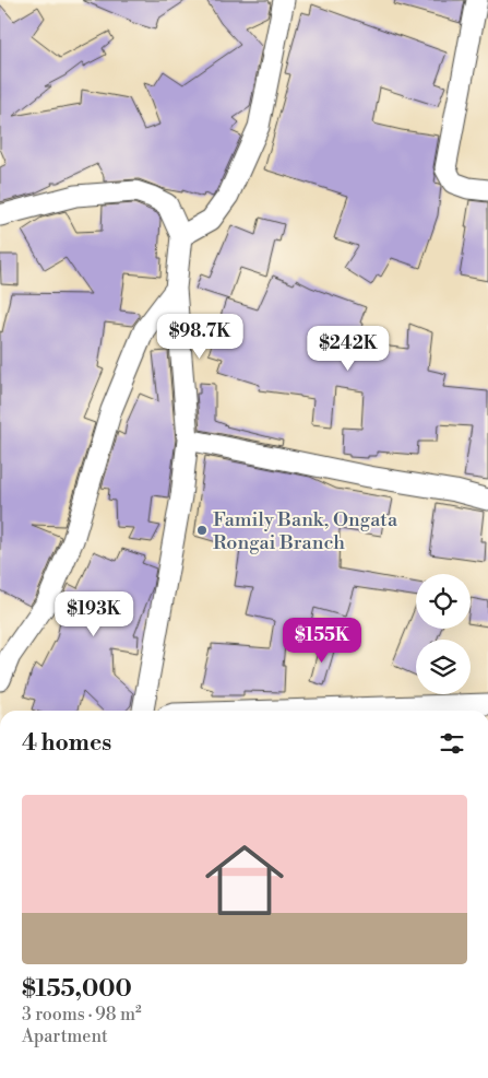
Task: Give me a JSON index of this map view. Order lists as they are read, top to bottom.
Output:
{
  "places": ["Family Bank, Ongata Rongai Branch"],
  "page": {
    "price": [
      "$98.7K",
      "$242K",
      "$193K",
      "$155K"
    ],
    "heading": "4 homes",
    "list": [
      {
        "name": "$155,000",
        "note": "3 rooms · 98 m² · Apartment"
      }
    ]
  }
}
